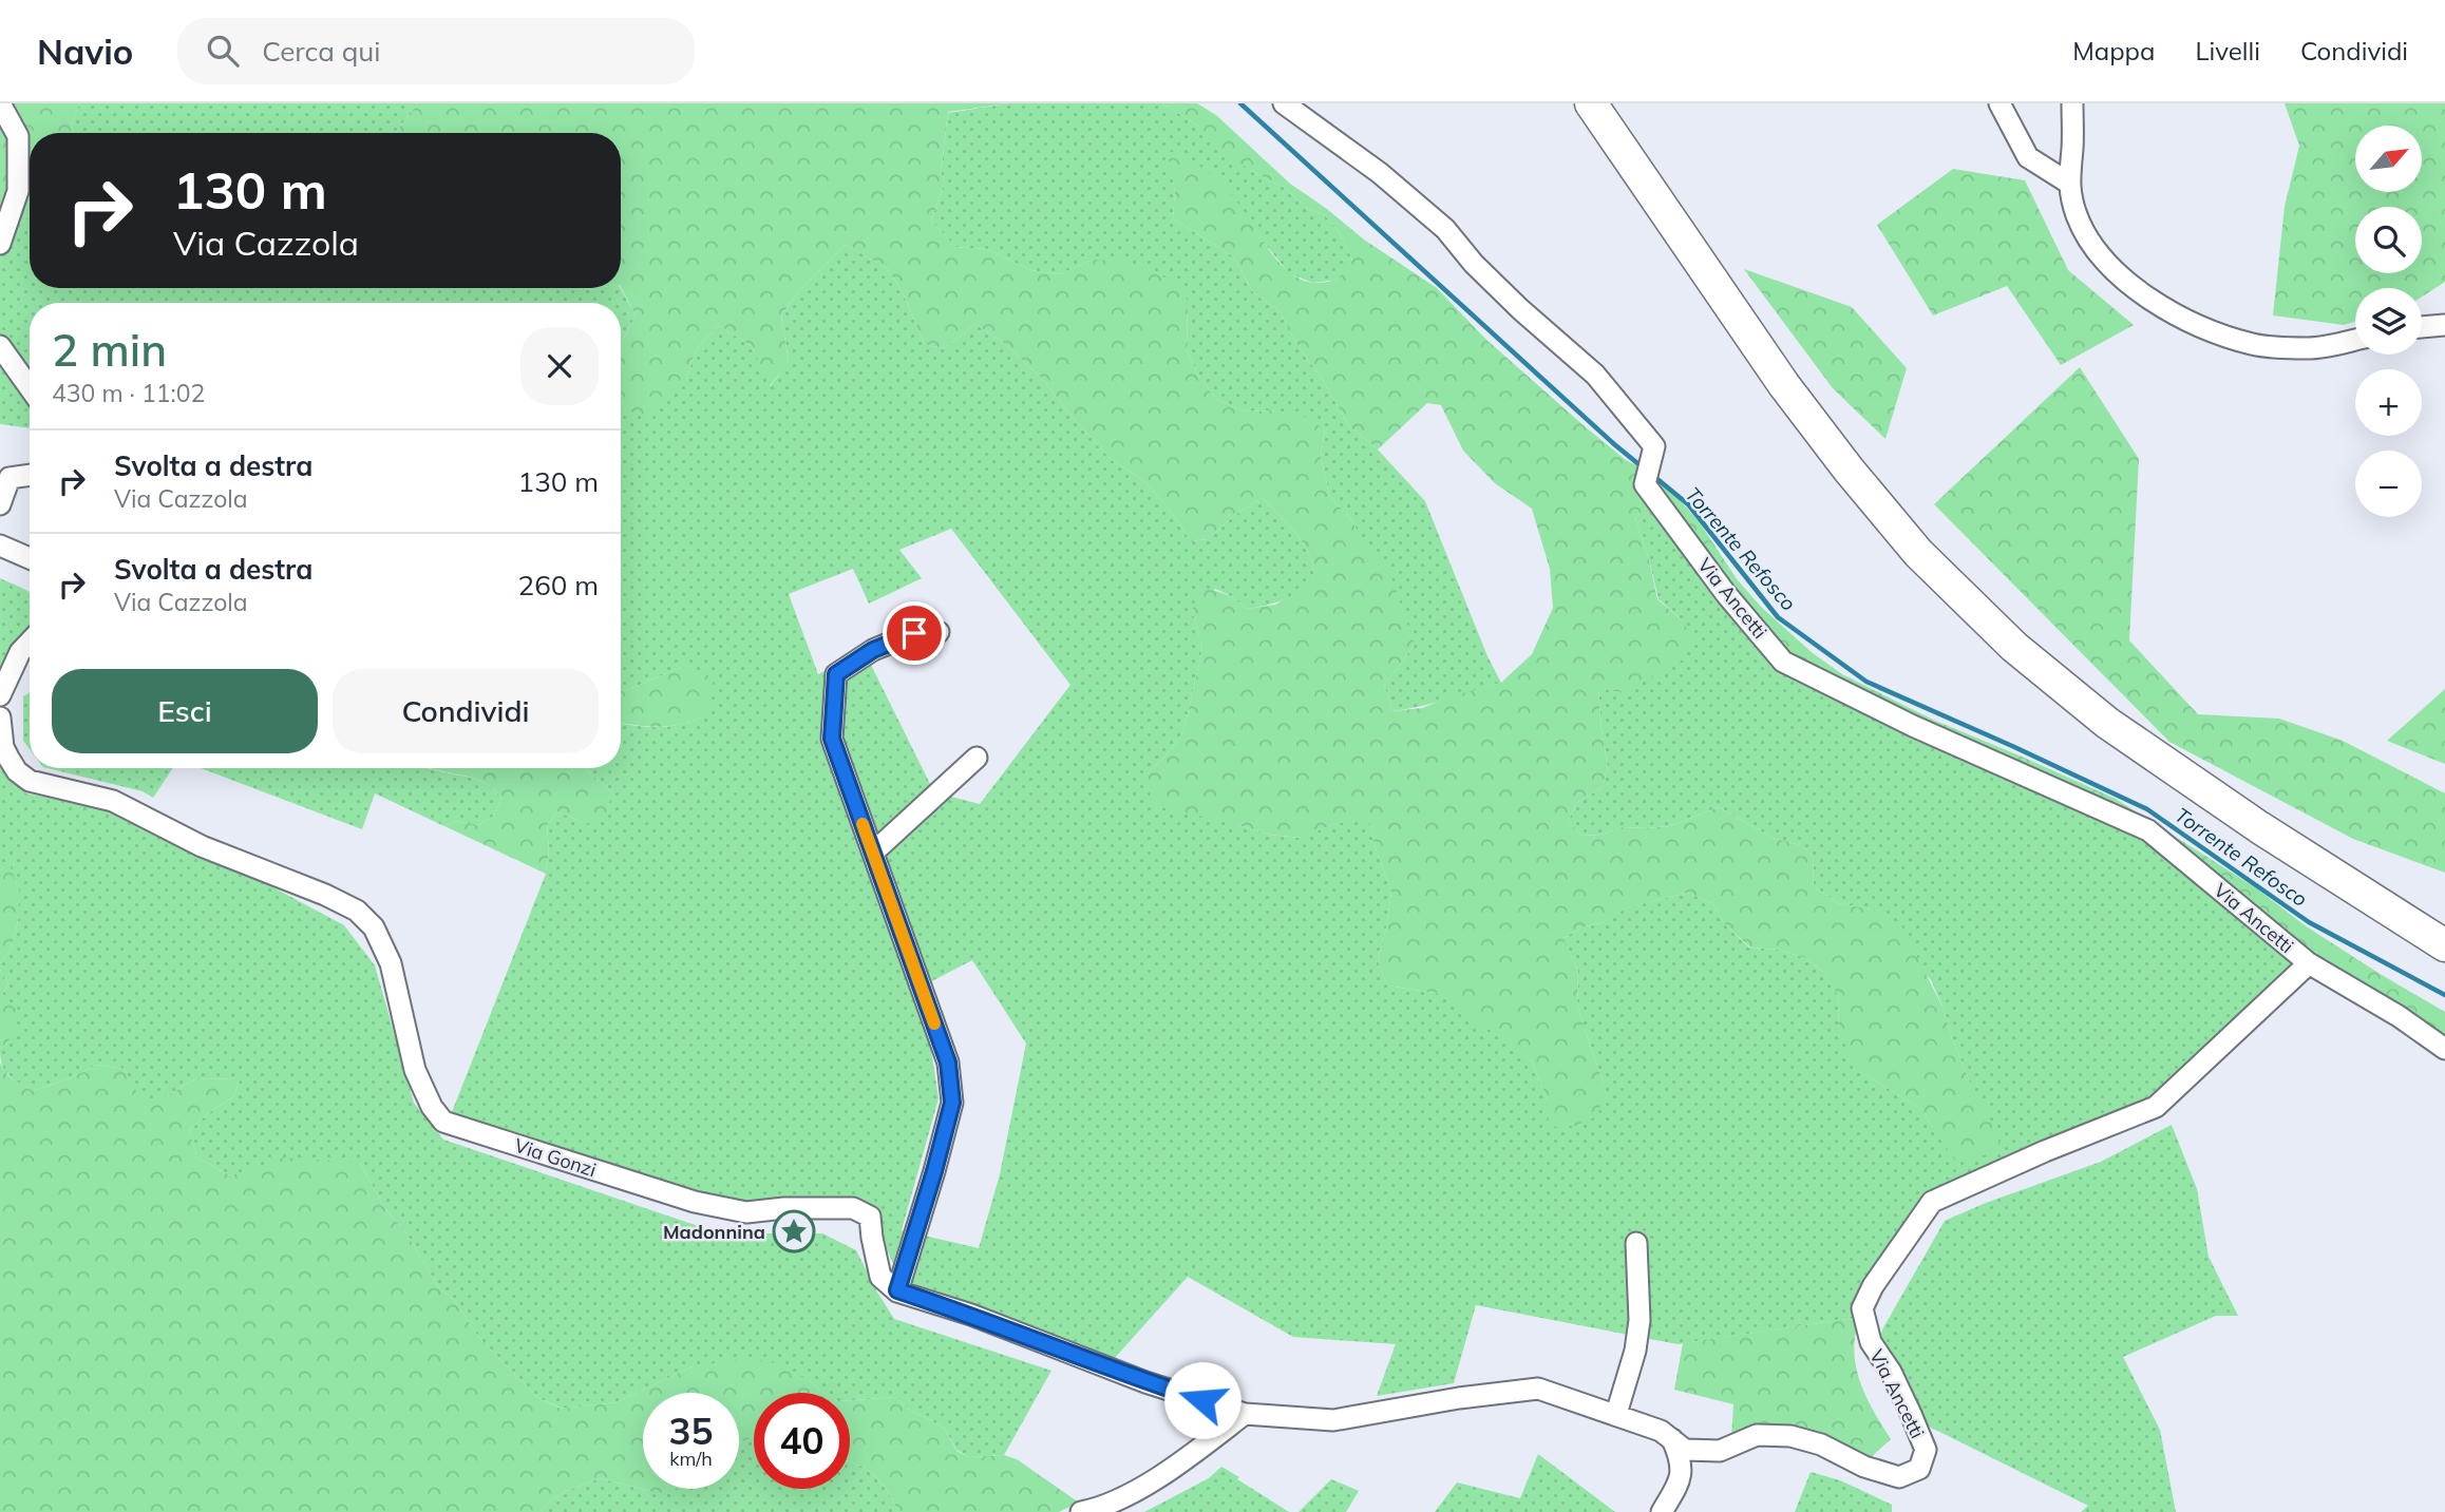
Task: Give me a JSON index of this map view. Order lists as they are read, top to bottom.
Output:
{
  "streets": {
    "street": ["Via Ancetti", "Via Gonzi"]
  },
  "water": ["Torrente Refosco"],
  "places": {
    "place": ["Madonnina"]
  },
  "north": "top right",
  "page": {
    "header": "Navio",
    "search": "Cerca qui",
    "nav": ["Mappa", "Livelli", "Condividi"],
    "map_buttons": ["+", "−"],
    "turn": ["130 m", "Via Cazzola"],
    "heading": ["2 min", "430 m · 11:02"],
    "list": [
      {
        "name": "Svolta a destra",
        "note": "Via Cazzola",
        "value": "130 m"
      },
      {
        "name": "Svolta a destra",
        "note": "Via Cazzola",
        "value": "260 m"
      }
    ],
    "buttons": ["Esci", "Condividi"],
    "speed": "35 km/h",
    "limit": "40"
  }
}
